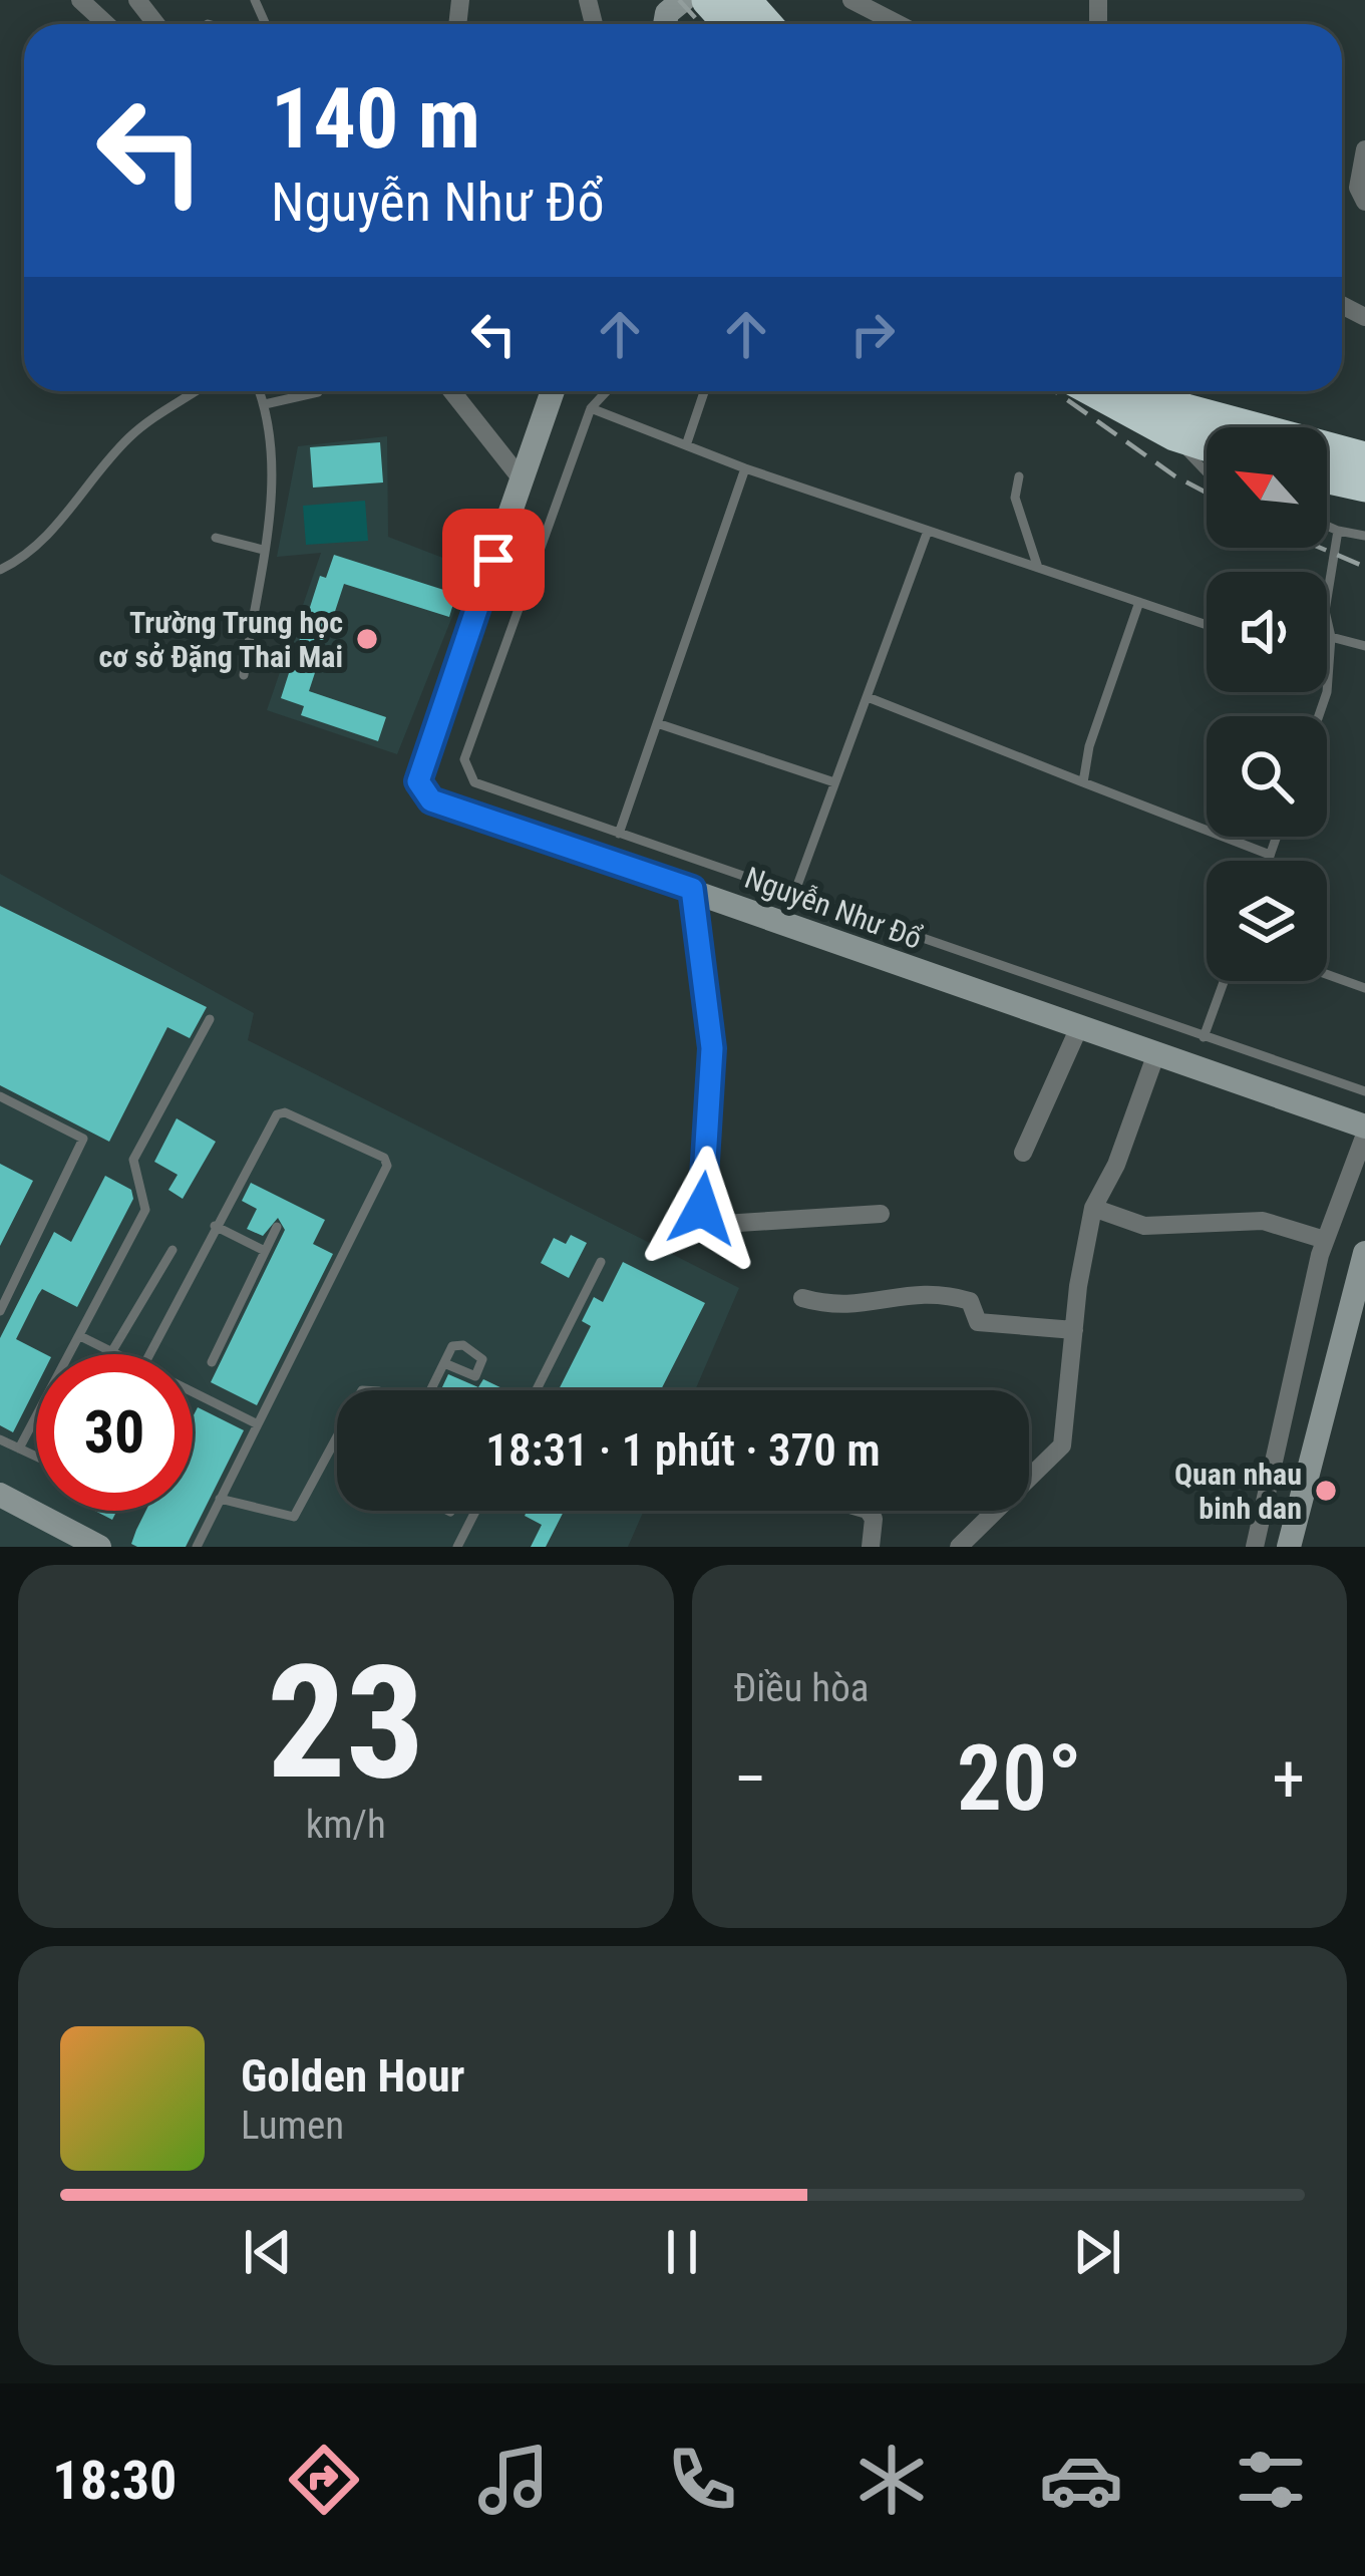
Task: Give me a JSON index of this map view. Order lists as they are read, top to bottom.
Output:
{
  "streets": {
    "street": ["Nguyễn Như Đổ"]
  },
  "places": ["Trường Trung học cơ sở Đặng Thai Mai", "Quan nhau binh dan"],
  "north": "top left",
  "page": {
    "turn": ["140 m", "Nguyễn Như Đổ"],
    "limit": "30",
    "trip": "18:31 · 1 phút · 370 m",
    "tile": [
      ["23", "km/h"],
      "Điều hòa"
    ],
    "heat": ["−", "20°", "+"],
    "song": ["Golden Hour", "Lumen"],
    "tabs": "18:30"
  }
}
